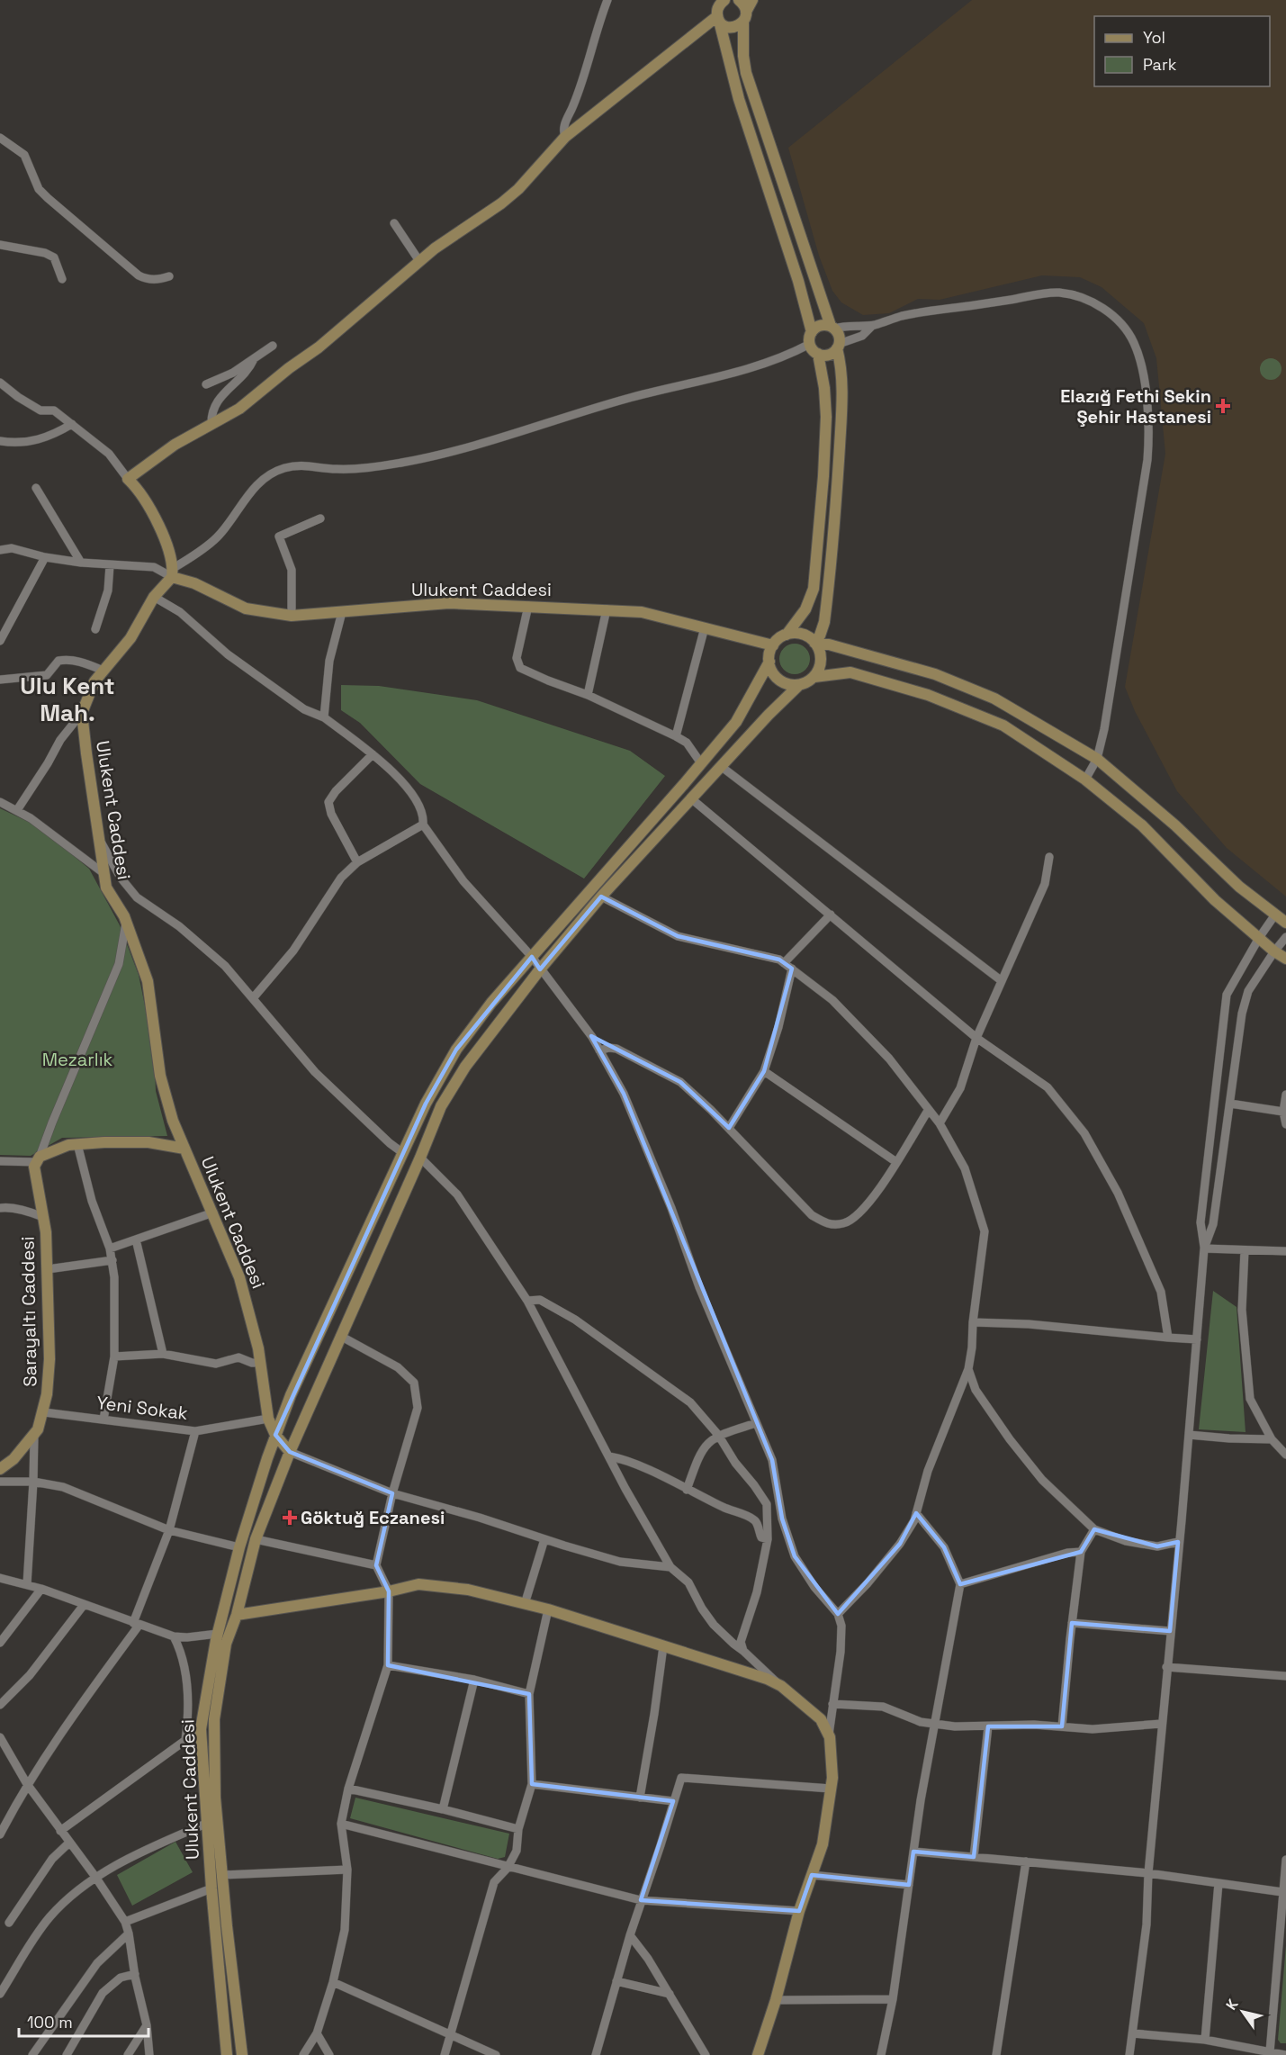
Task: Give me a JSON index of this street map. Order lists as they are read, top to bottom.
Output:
{
  "streets": {
    "street": ["Ulukent Caddesi", "Sarayaltı Caddesi", "Yeni Sokak"]
  },
  "crossings": [
    ["Ulukent Caddesi", "Yeni Sokak"],
    ["Sarayaltı Caddesi", "Yeni Sokak"]
  ],
  "districts": ["Ulu Kent Mah."],
  "parks": ["Mezarlık"],
  "places": {
    "health": ["Elazığ Fethi Sekin Şehir Hastanesi", "Göktuğ Eczanesi"]
  },
  "legend": ["Yol", "Park"],
  "scale_bar": "100 m",
  "north": "top left"
}
